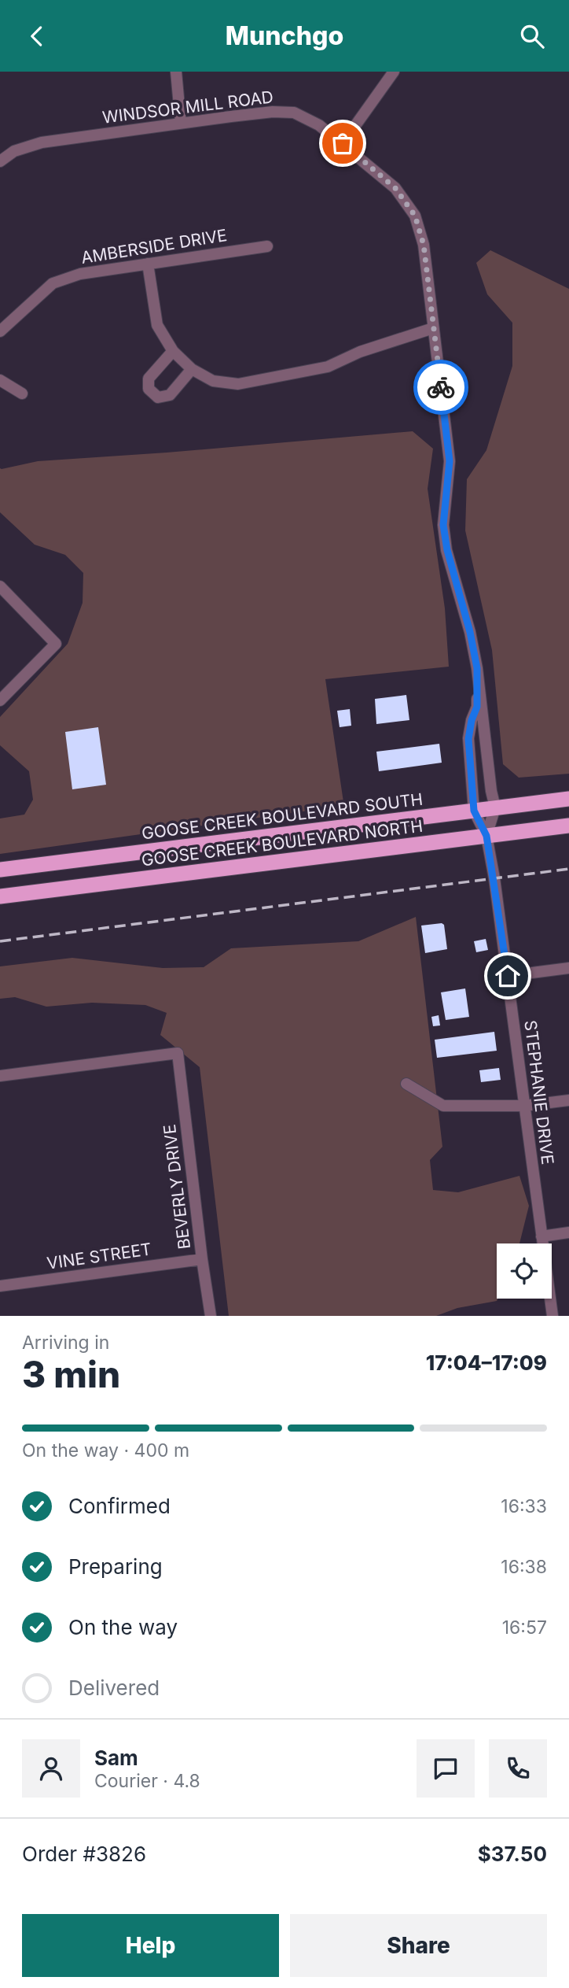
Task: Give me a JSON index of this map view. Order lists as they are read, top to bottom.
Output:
{
  "streets": {
    "highway": ["GOOSE CREEK BOULEVARD SOUTH", "GOOSE CREEK BOULEVARD NORTH"],
    "street": [
      "WINDSOR MILL ROAD",
      "AMBERSIDE DRIVE",
      "STEPHANIE DRIVE",
      "BEVERLY DRIVE",
      "VINE STREET"
    ]
  },
  "crossings": [
    ["WINDSOR MILL ROAD", "GOOSE CREEK BOULEVARD SOUTH"],
    ["WINDSOR MILL ROAD", "GOOSE CREEK BOULEVARD NORTH"],
    ["WINDSOR MILL ROAD", "STEPHANIE DRIVE"],
    ["GOOSE CREEK BOULEVARD SOUTH", "STEPHANIE DRIVE"],
    ["GOOSE CREEK BOULEVARD NORTH", "STEPHANIE DRIVE"],
    ["BEVERLY DRIVE", "VINE STREET"]
  ],
  "page": {
    "header": "Munchgo",
    "heading": ["3 min", "Arriving in", "17:04–17:09"],
    "panel": [
      "Sam",
      "Courier · 4.8",
      "Order #3826",
      "$37.50"
    ],
    "bar": "On the way · 400 m",
    "list": [
      ["Confirmed", "16:33"],
      ["Preparing", "16:38"],
      ["On the way", "16:57"],
      "Delivered"
    ],
    "buttons": ["Help", "Share"]
  }
}
